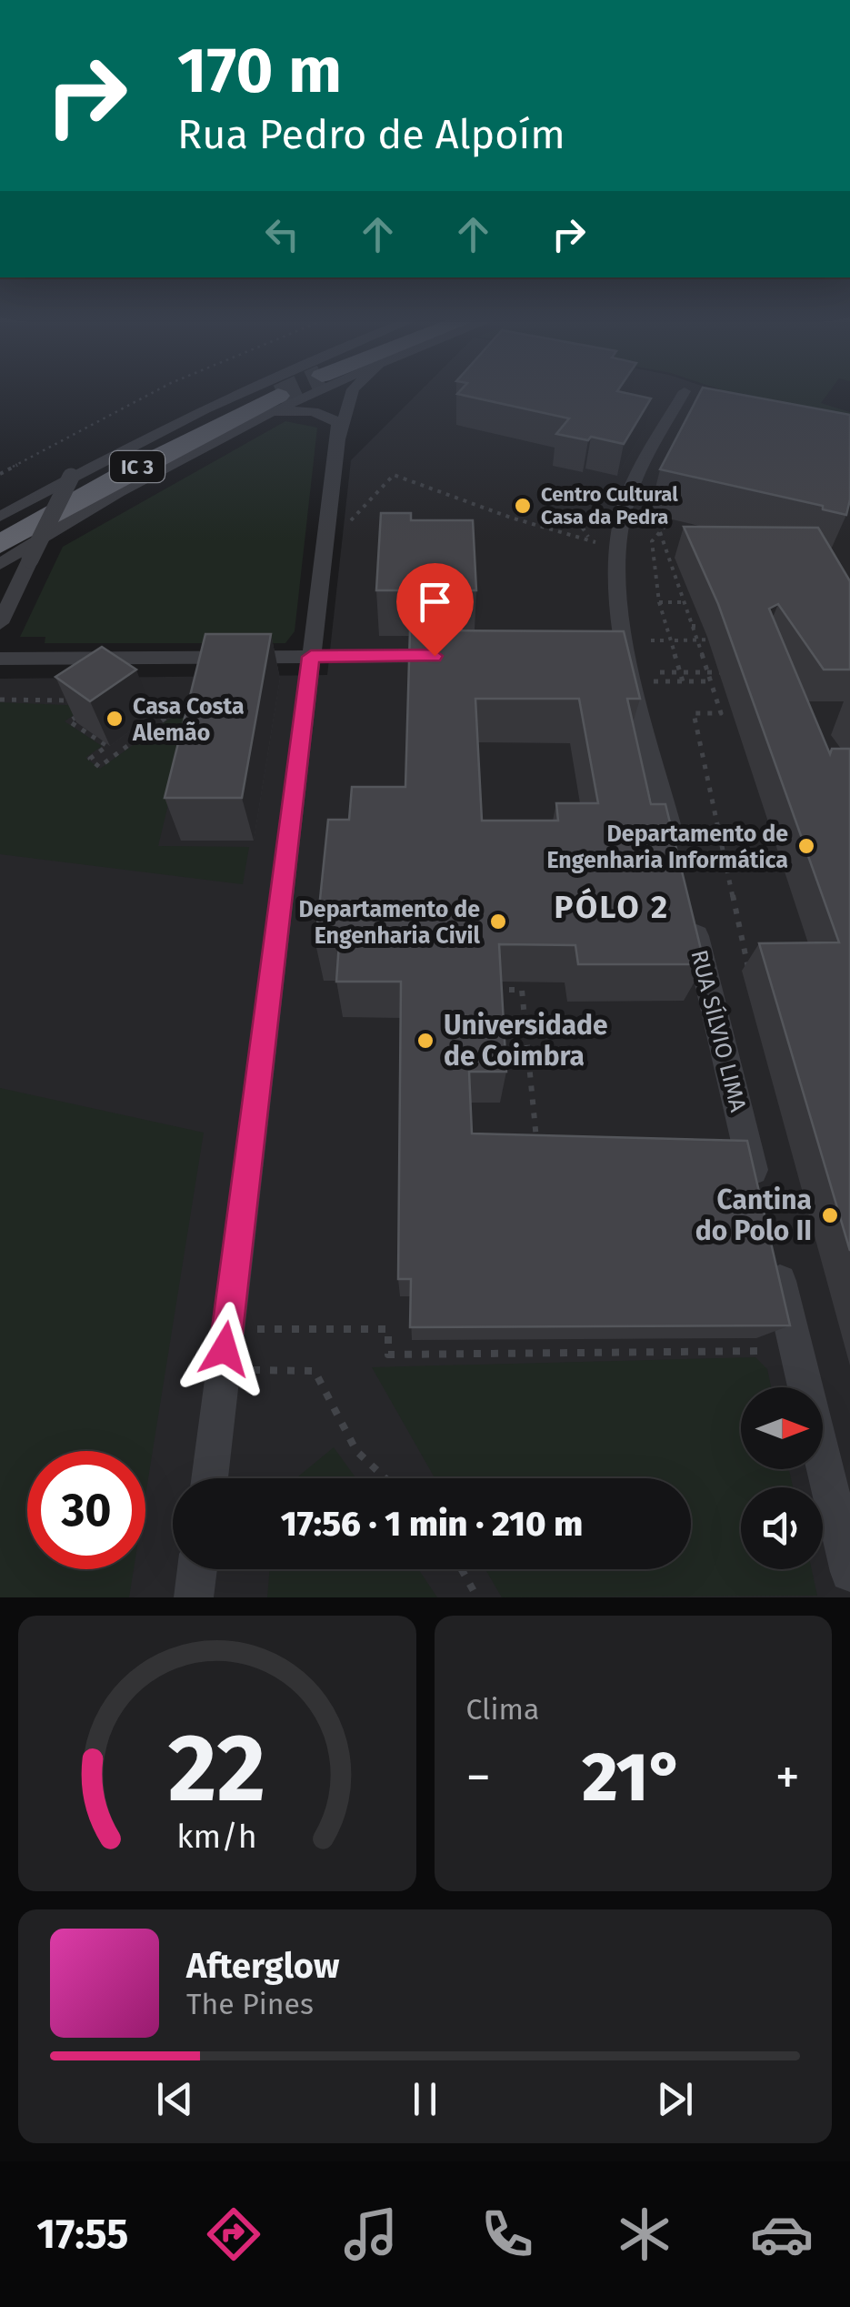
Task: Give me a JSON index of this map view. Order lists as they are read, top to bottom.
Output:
{
  "streets": {
    "highway": ["IC 3"],
    "street": ["RUA SÍLVIO LIMA"]
  },
  "districts": ["PÓLO 2"],
  "places": [
    "Centro Cultural Casa da Pedra",
    "Casa Costa Alemão",
    "Departamento de Engenharia Informática",
    "Departamento de Engenharia Civil",
    "Universidade de Coimbra",
    "Cantina do Polo II"
  ],
  "north": "right",
  "page": {
    "turn": ["170 m", "Rua Pedro de Alpoím"],
    "limit": "30",
    "trip": "17:56 · 1 min · 210 m",
    "tile": "Clima",
    "heat": ["−", "21°", "+"],
    "song": ["Afterglow", "The Pines"],
    "tabs": "17:55",
    "gauge": ["22", "km/h"]
  }
}
